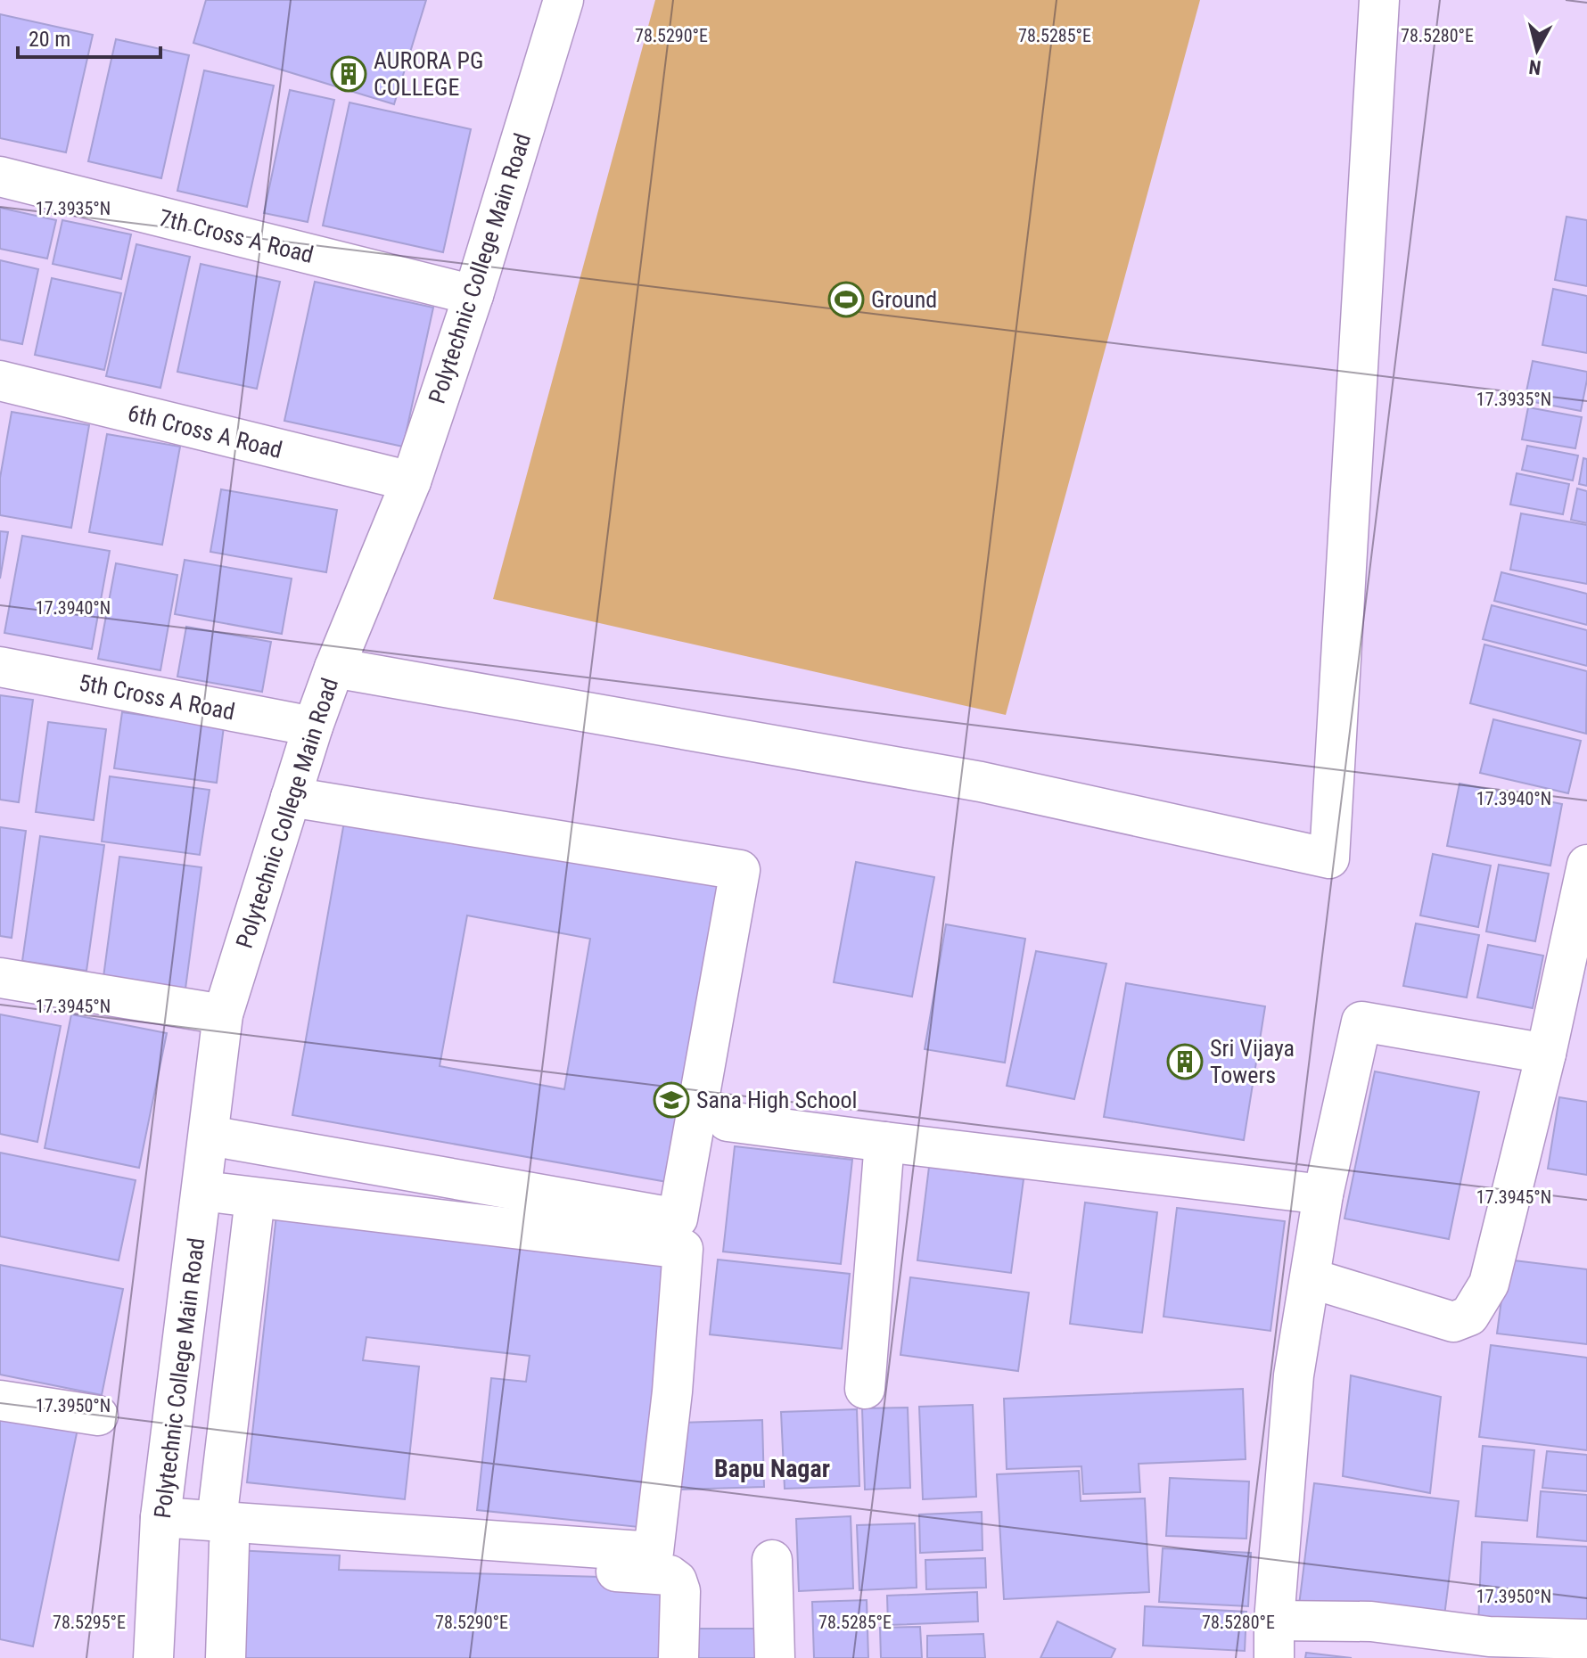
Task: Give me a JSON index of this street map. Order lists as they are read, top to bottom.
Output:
{
  "streets": {
    "street": [
      "7th Cross A Road",
      "Polytechnic College Main Road",
      "6th Cross A Road",
      "5th Cross A Road"
    ]
  },
  "crossings": [
    ["7th Cross A Road", "Polytechnic College Main Road"],
    ["Polytechnic College Main Road", "6th Cross A Road"],
    ["Polytechnic College Main Road", "5th Cross A Road"]
  ],
  "districts": ["Bapu Nagar"],
  "places": {
    "building": ["AURORA PG COLLEGE", "Sri Vijaya Towers"],
    "sports": ["Ground"],
    "school or university": ["Sana High School"]
  },
  "scale_bar": "20 m",
  "north": "bottom",
  "coordinates": [
    "78.5290°E",
    "78.5285°E",
    "78.5280°E",
    "17.3935°N",
    "17.3940°N",
    "17.3945°N",
    "17.3950°N",
    "78.5295°E"
  ]
}
